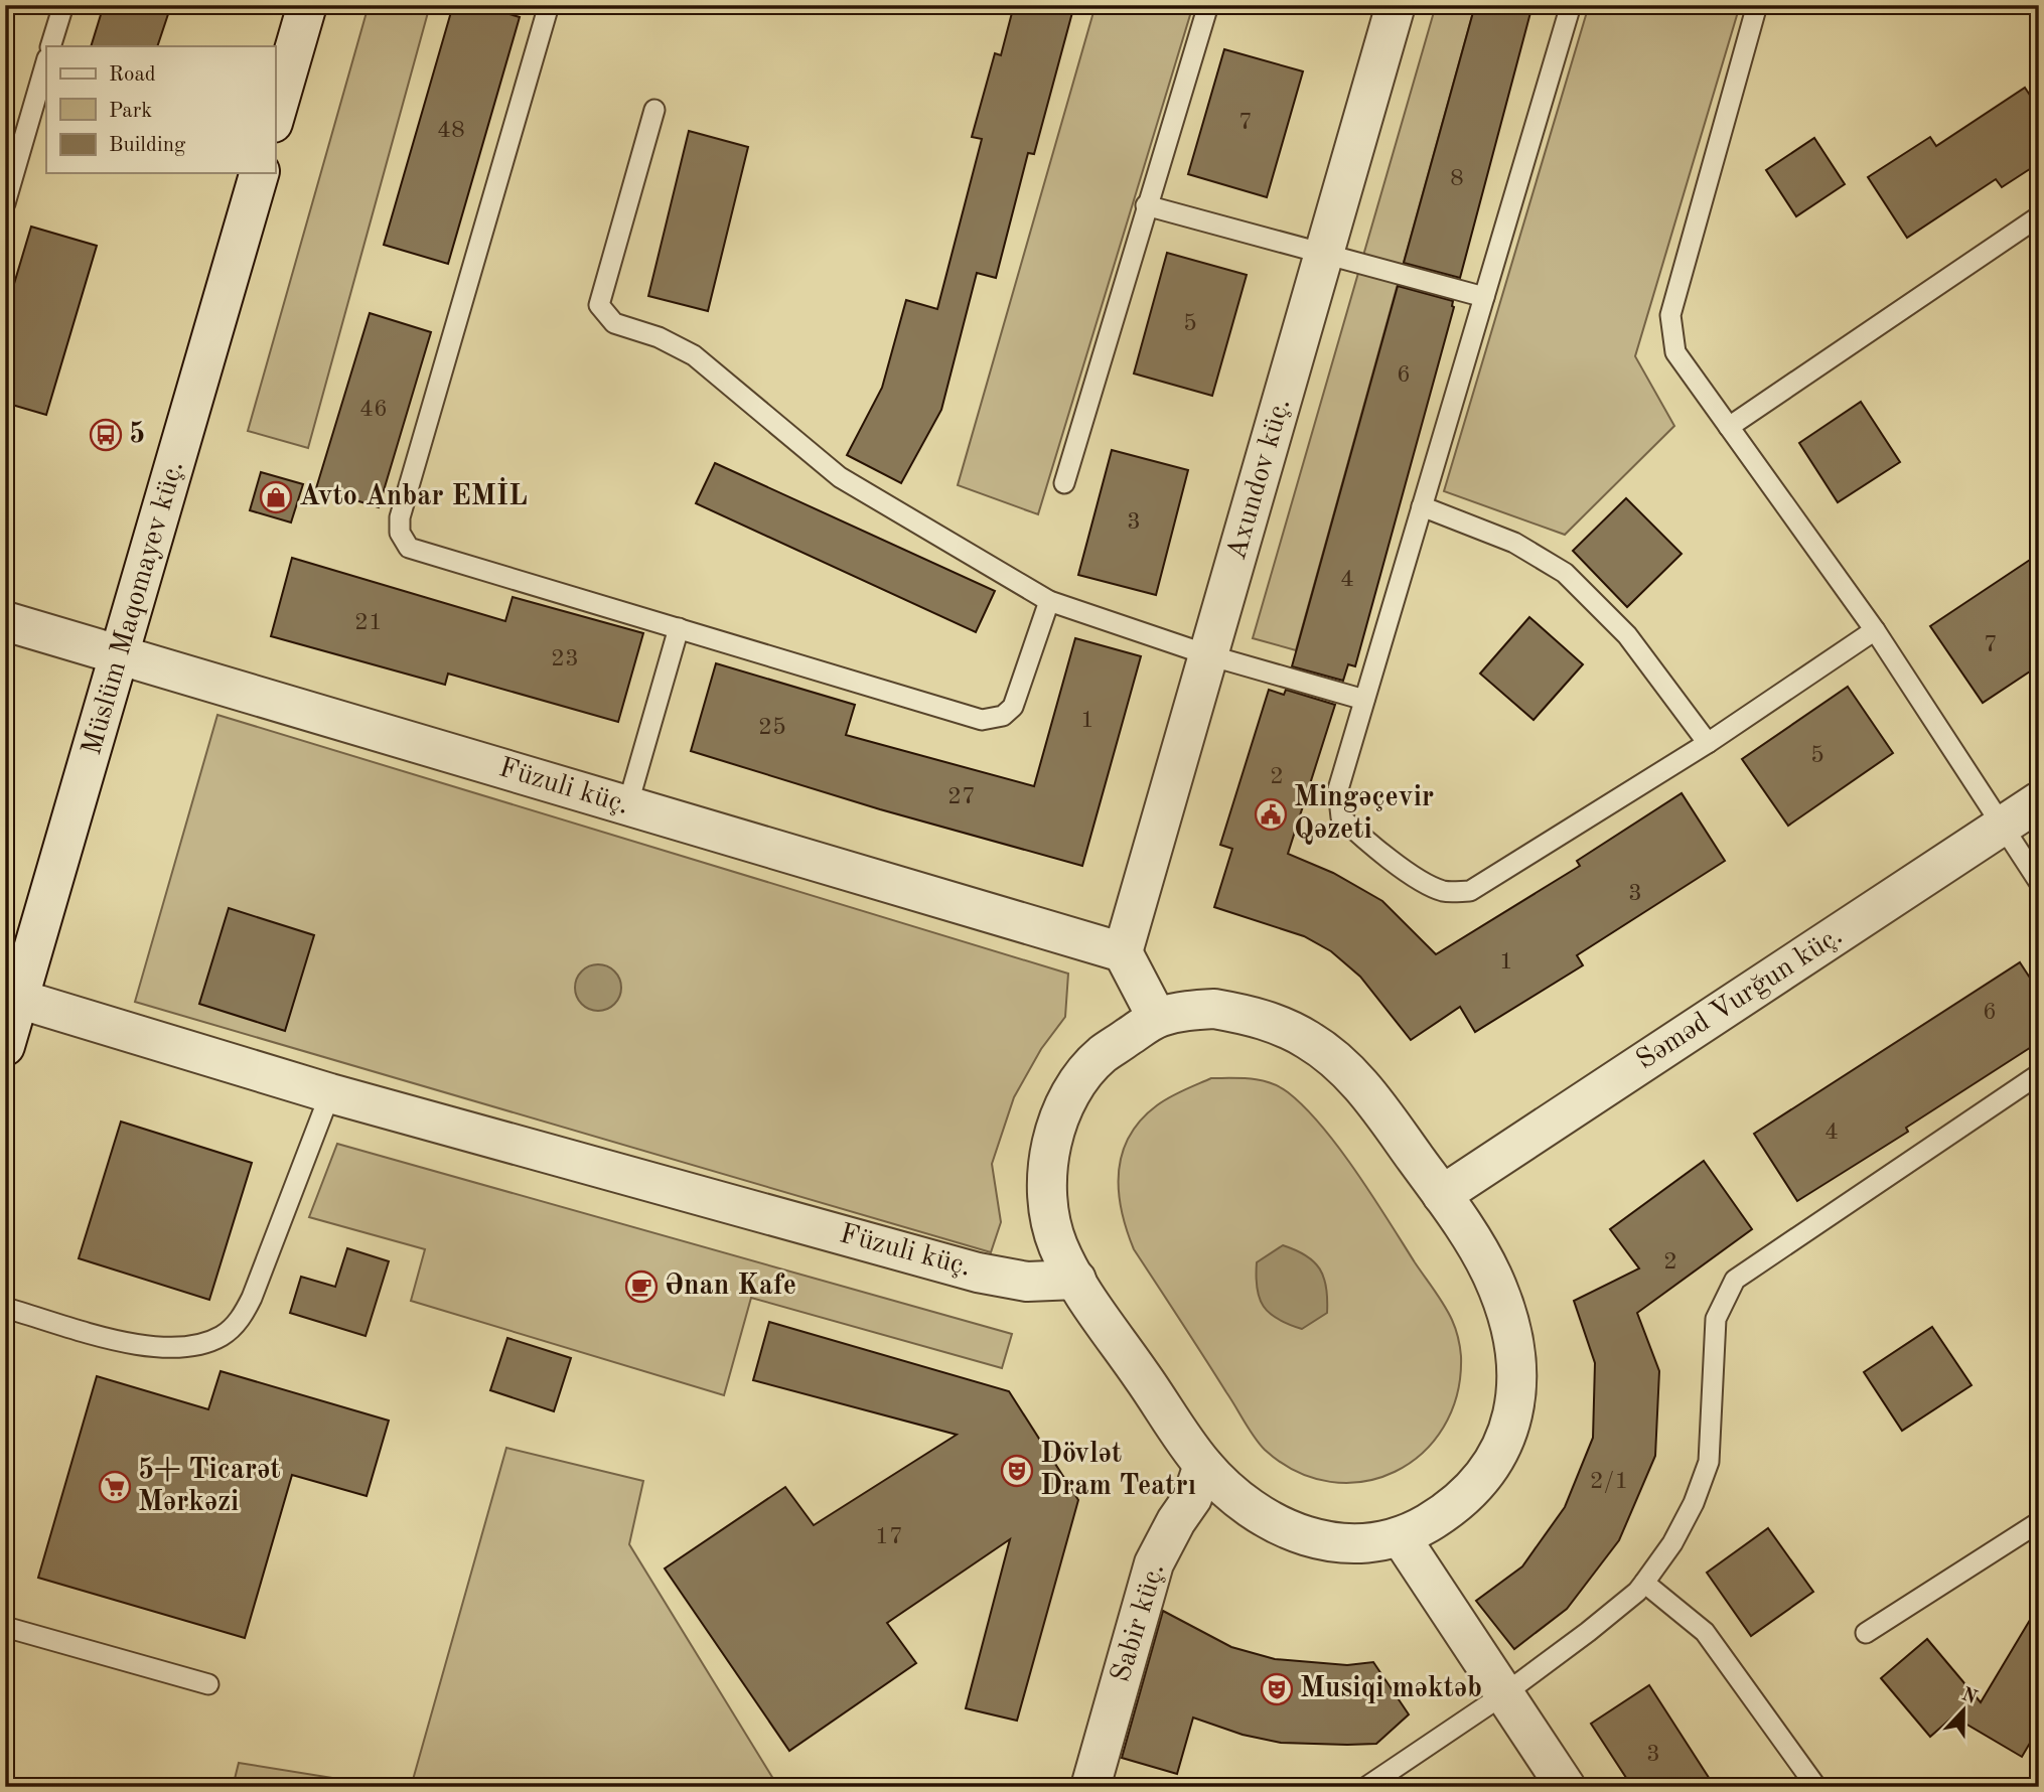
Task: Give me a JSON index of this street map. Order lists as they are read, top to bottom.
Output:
{
  "streets": {
    "street": [
      "Axundov küç.",
      "Müslüm Maqomayev küç.",
      "Füzuli küç.",
      "Səməd Vurğun küç.",
      "Sabir küç."
    ]
  },
  "crossings": [
    ["Axundov küç.", "Füzuli küç."],
    ["Müslüm Maqomayev küç.", "Füzuli küç."]
  ],
  "places": {
    "bus stop": ["5"],
    "shop": ["Avto Anbar EMİL"],
    "public building": ["Mingəçevir Qəzeti"],
    "cafe": ["Ənan Kafe"],
    "theatre": ["Dövlət Dram Teatrı", "Musiqi məktəb"],
    "supermarket": ["5+ Ticarət Mərkəzi"]
  },
  "house_numbers": [
    "7",
    "48",
    "8",
    "5",
    "6",
    "46",
    "3",
    "4",
    "21",
    "7",
    "23",
    "1",
    "25",
    "5",
    "2",
    "27",
    "3",
    "1",
    "6",
    "4",
    "2",
    "2/1",
    "17",
    "3"
  ],
  "legend": ["Road", "Park", "Building"],
  "north": "top"
}
